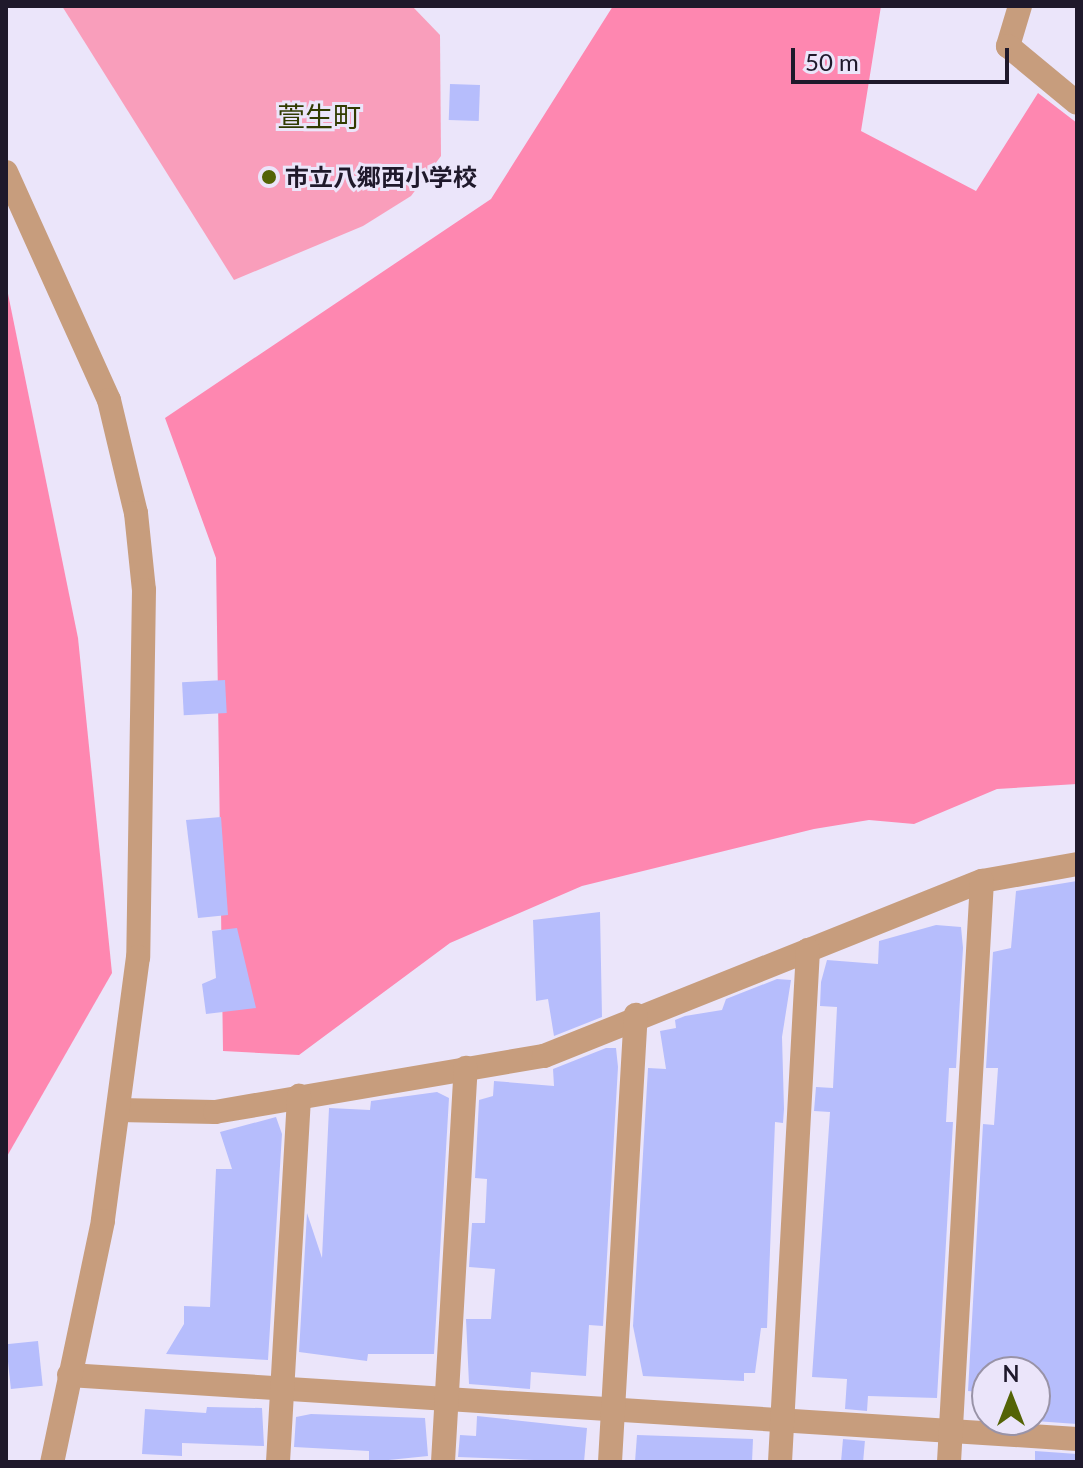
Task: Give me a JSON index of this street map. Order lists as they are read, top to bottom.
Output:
{
  "districts": ["萱生町"],
  "places": ["市立八郷西小学校"],
  "scale_bar": "50 m",
  "north": "top"
}
